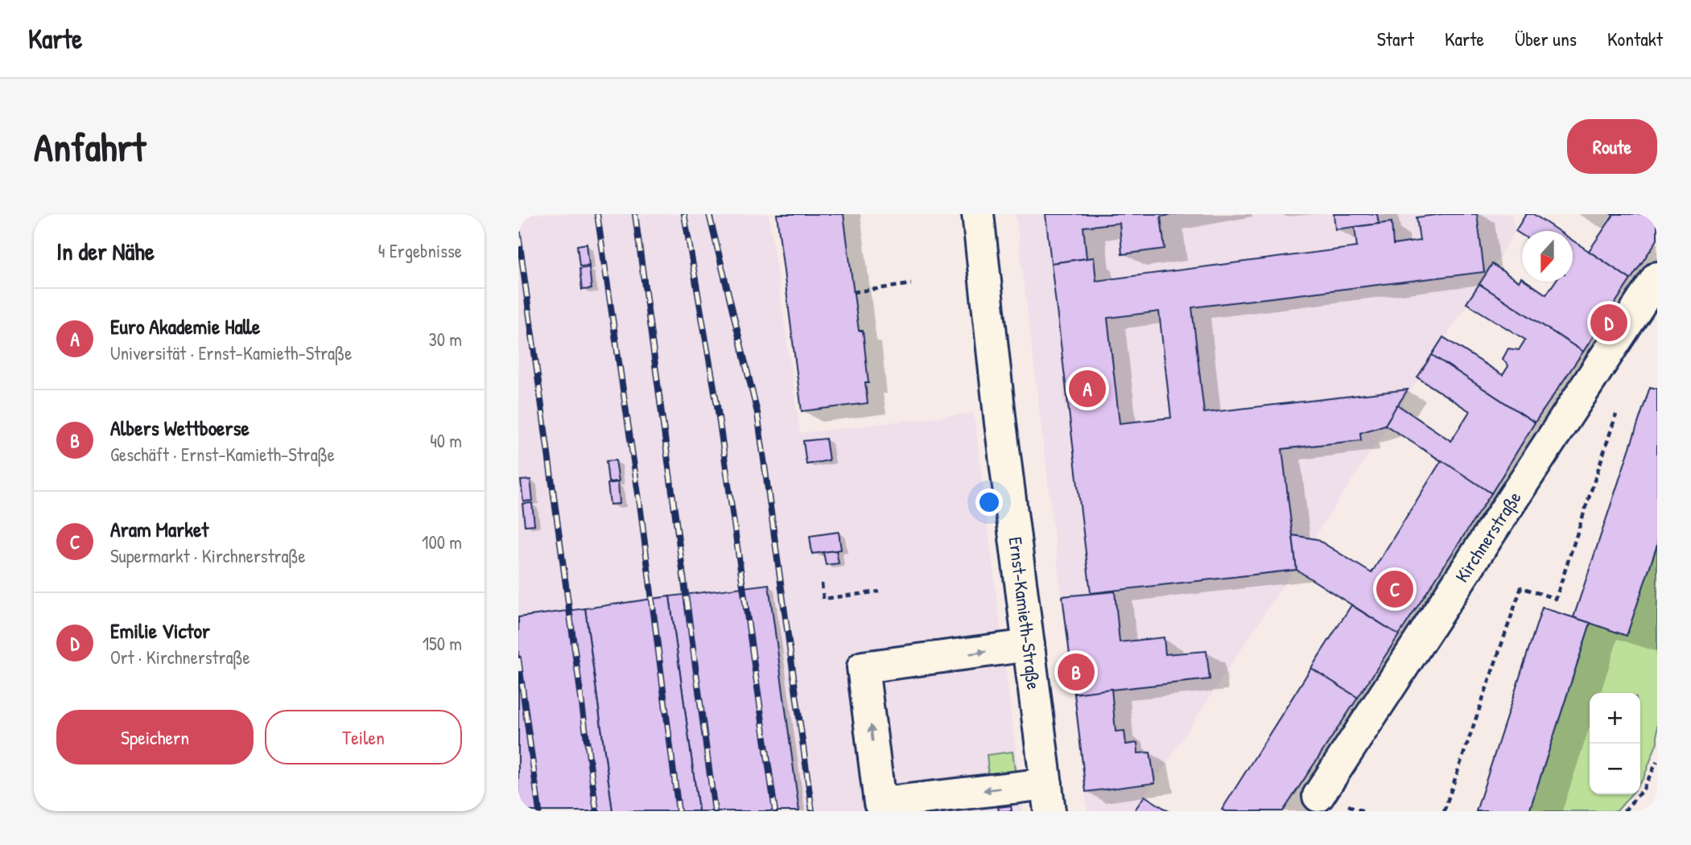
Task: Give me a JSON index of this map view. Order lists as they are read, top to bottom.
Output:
{
  "streets": {
    "street": ["Kirchnerstraße", "Ernst-Kamieth-Straße"]
  },
  "north": "bottom",
  "page": {
    "header": "Karte",
    "nav": [
      "Start",
      "Karte",
      "Über uns",
      "Kontakt"
    ],
    "buttons": [
      "Route",
      ["Speichern", "Teilen"]
    ],
    "title": "Anfahrt",
    "heading": ["In der Nähe", "4 Ergebnisse"],
    "list": [
      {
        "mark": "A",
        "name": "Euro Akademie Halle",
        "note": "Universität · Ernst-Kamieth-Straße",
        "value": "30 m"
      },
      {
        "mark": "B",
        "name": "Albers Wettboerse",
        "note": "Geschäft · Ernst-Kamieth-Straße",
        "value": "40 m"
      },
      {
        "mark": "C",
        "name": "Aram Market",
        "note": "Supermarkt · Kirchnerstraße",
        "value": "100 m"
      },
      {
        "mark": "D",
        "name": "Emilie Victor",
        "note": "Ort · Kirchnerstraße",
        "value": "150 m"
      }
    ],
    "pins": [
      "D",
      "A",
      "C",
      "B"
    ],
    "map_buttons": ["+", "−"]
  }
}
